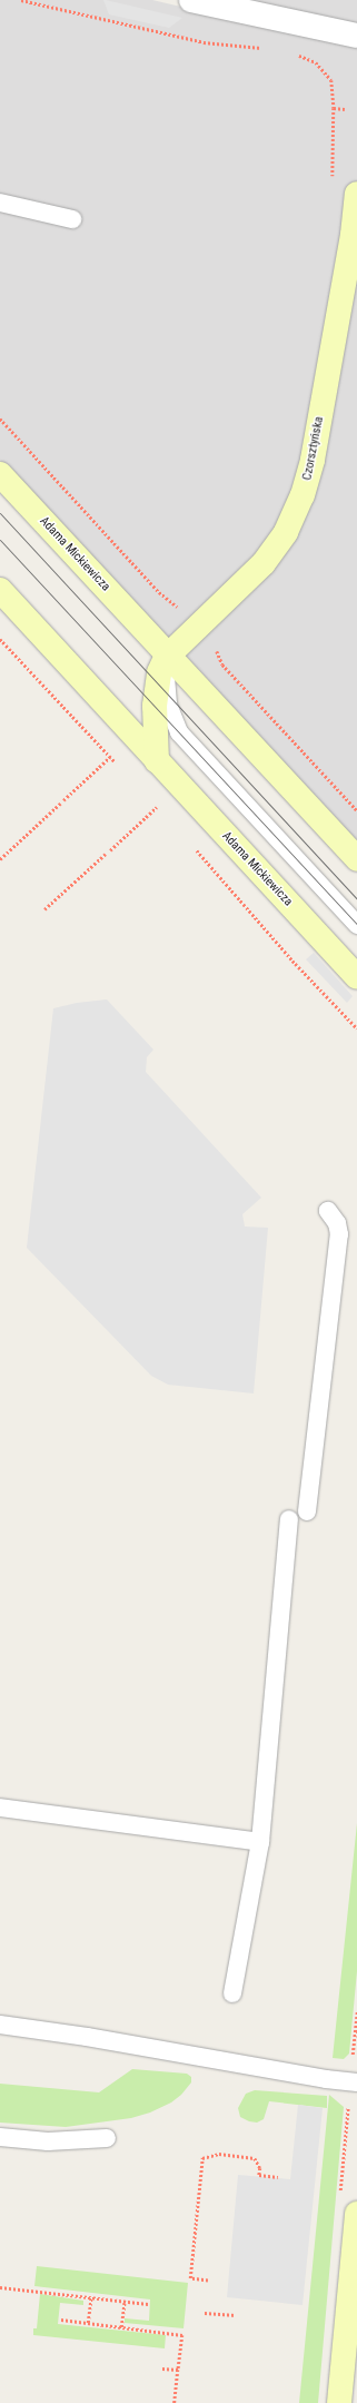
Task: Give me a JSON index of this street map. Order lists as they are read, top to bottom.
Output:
{
  "streets": {
    "street": ["Czorsztyńska", "Adama Mickiewicza"]
  },
  "crossings": [
    ["Czorsztyńska", "Adama Mickiewicza"]
  ]
}
